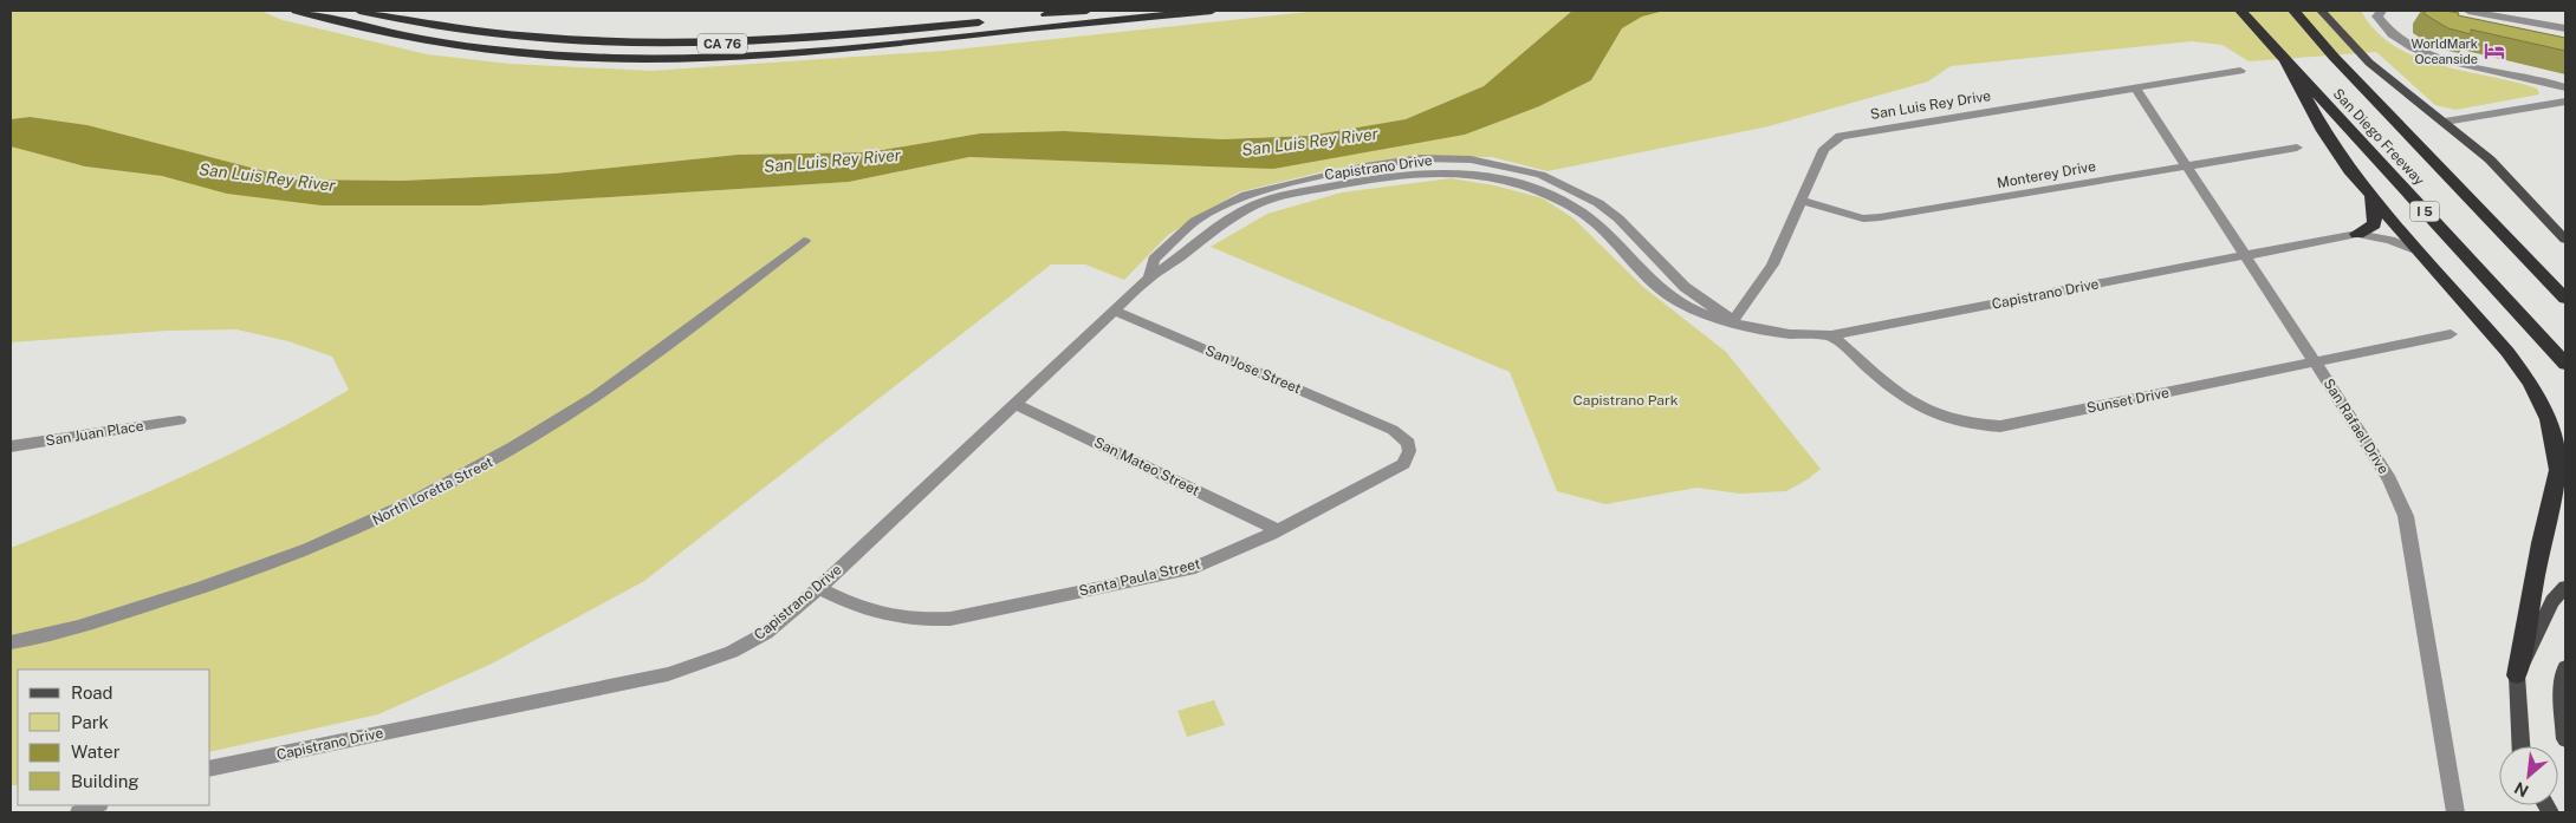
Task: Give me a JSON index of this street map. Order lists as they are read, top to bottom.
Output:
{
  "streets": {
    "highway": ["CA 76", "San Diego Freeway", "I 5"],
    "street": [
      "San Luis Rey Drive",
      "Capistrano Drive",
      "Monterey Drive",
      "San Jose Street",
      "Sunset Drive",
      "San Rafael Drive",
      "San Juan Place",
      "San Mateo Street",
      "North Loretta Street",
      "Santa Paula Street"
    ]
  },
  "crossings": [
    ["San Luis Rey Drive", "Capistrano Drive"],
    ["San Luis Rey Drive", "Monterey Drive"],
    ["San Luis Rey Drive", "San Rafael Drive"],
    ["Capistrano Drive", "San Jose Street"],
    ["Capistrano Drive", "Sunset Drive"],
    ["Capistrano Drive", "San Rafael Drive"],
    ["Capistrano Drive", "San Mateo Street"],
    ["Capistrano Drive", "Santa Paula Street"],
    ["Monterey Drive", "San Rafael Drive"],
    ["San Jose Street", "Santa Paula Street"],
    ["Sunset Drive", "San Rafael Drive"],
    ["San Mateo Street", "Santa Paula Street"]
  ],
  "water": ["San Luis Rey River"],
  "parks": ["Capistrano Park"],
  "places": {
    "hotel": ["WorldMark Oceanside"]
  },
  "legend": [
    "Road",
    "Park",
    "Water",
    "Building"
  ],
  "north": "bottom left"
}
